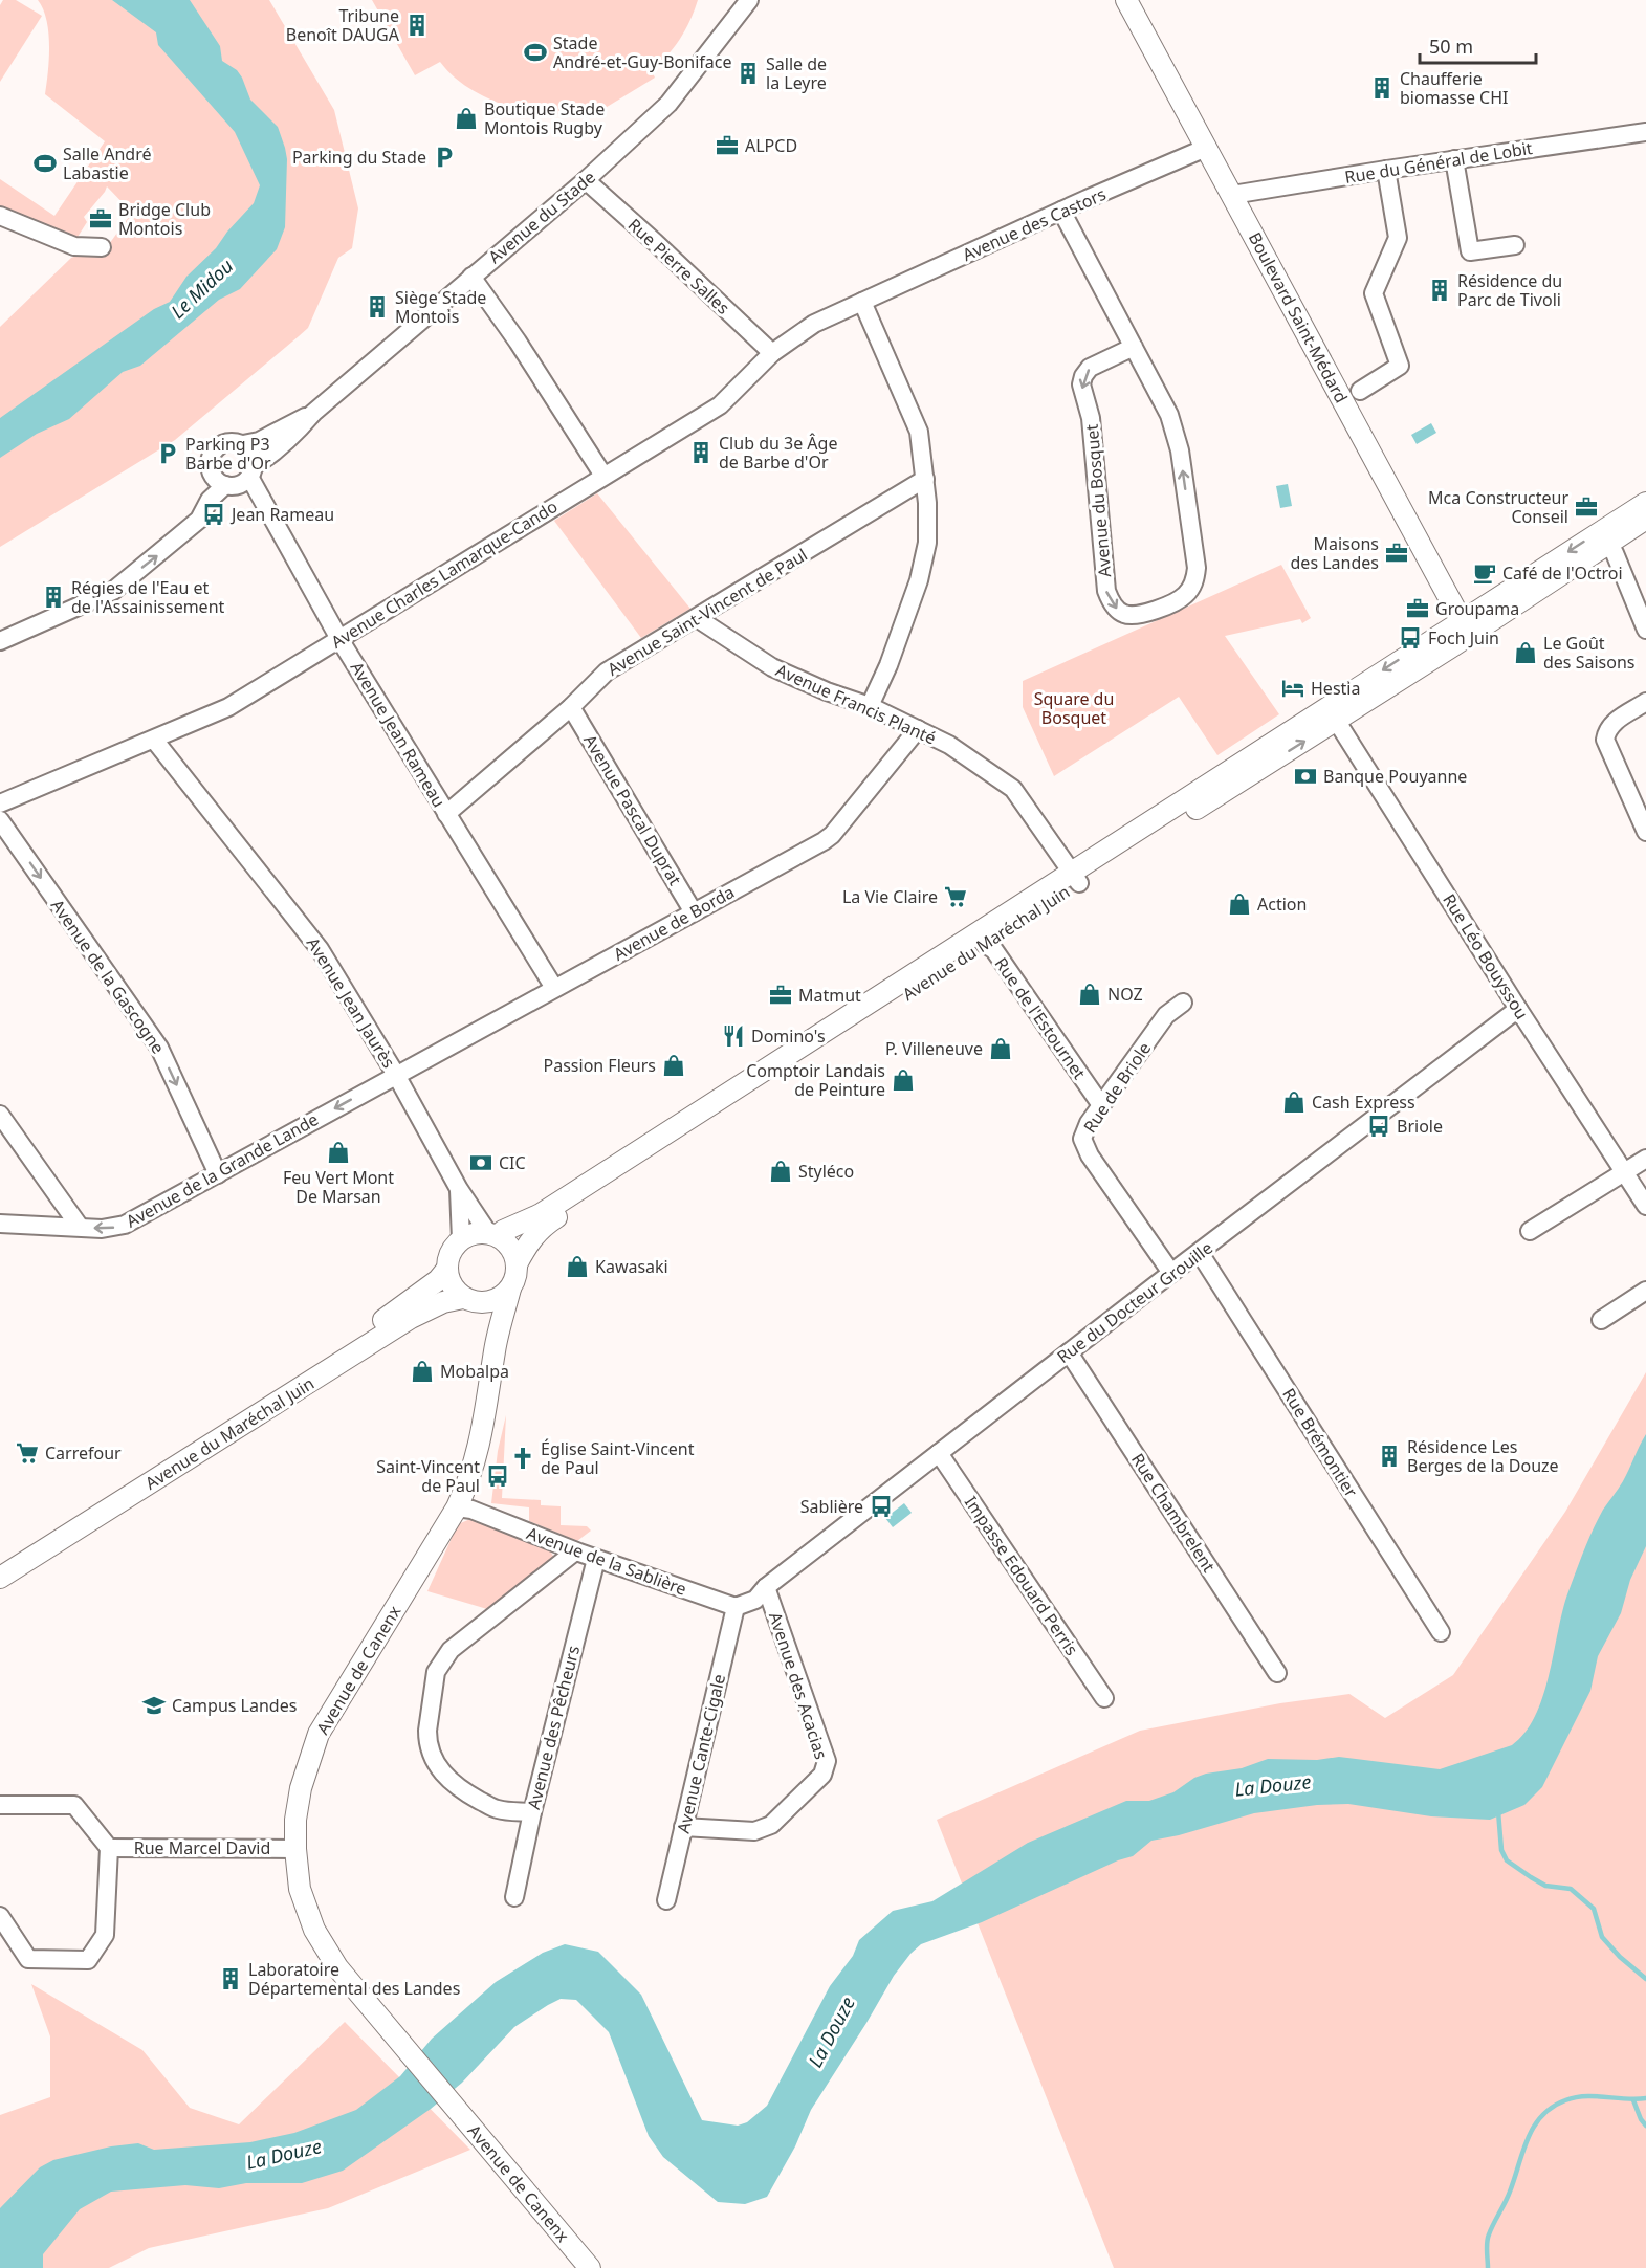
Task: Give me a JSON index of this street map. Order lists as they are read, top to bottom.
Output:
{
  "streets": {
    "main road": ["Boulevard Saint-Médard", "Avenue du Maréchal Juin", "Avenue de Canenx"],
    "street": [
      "Rue du Général de Lobit",
      "Avenue du Stade",
      "Avenue des Castors",
      "Rue Pierre Salles",
      "Avenue du Bosquet",
      "Avenue Charles Lamarque-Cando",
      "Avenue Saint-Vincent de Paul",
      "Avenue Francis Planté",
      "Avenue Jean Rameau",
      "Avenue Pascal Duprat",
      "Avenue de Borda",
      "Rue Léo Bouyssou",
      "Avenue de la Gascogne",
      "Avenue Jean Jaurès",
      "Rue de l'Estournet",
      "Rue de Briole",
      "Avenue de la Grande Lande",
      "Rue du Docteur Grouille",
      "Rue Brémontier",
      "Rue Chambrelent",
      "Avenue de la Sablière",
      "Impasse Edouard Perris",
      "Avenue des Acacias",
      "Avenue des Pêcheurs",
      "Avenue Cante-Cigale",
      "Rue Marcel David"
    ]
  },
  "crossings": [
    ["Rue du Général de Lobit", "Boulevard Saint-Médard"],
    ["Avenue du Stade", "Rue Pierre Salles"],
    ["Avenue du Stade", "Avenue Jean Rameau"],
    ["Avenue des Castors", "Boulevard Saint-Médard"],
    ["Avenue des Castors", "Avenue du Bosquet"],
    ["Avenue des Castors", "Avenue Charles Lamarque-Cando"],
    ["Rue Pierre Salles", "Avenue Charles Lamarque-Cando"],
    ["Boulevard Saint-Médard", "Avenue du Maréchal Juin"],
    ["Avenue Charles Lamarque-Cando", "Avenue Jean Rameau"],
    ["Avenue Charles Lamarque-Cando", "Avenue Jean Jaurès"],
    ["Avenue Saint-Vincent de Paul", "Avenue Francis Planté"],
    ["Avenue Saint-Vincent de Paul", "Avenue Jean Rameau"],
    ["Avenue Saint-Vincent de Paul", "Avenue Pascal Duprat"],
    ["Avenue Francis Planté", "Avenue de Borda"],
    ["Avenue Francis Planté", "Avenue du Maréchal Juin"],
    ["Avenue Jean Rameau", "Avenue de Borda"],
    ["Avenue Pascal Duprat", "Avenue de Borda"],
    ["Avenue de Borda", "Avenue Jean Jaurès"],
    ["Avenue de Borda", "Avenue de la Grande Lande"],
    ["Avenue du Maréchal Juin", "Rue Léo Bouyssou"],
    ["Avenue du Maréchal Juin", "Avenue Jean Jaurès"],
    ["Avenue du Maréchal Juin", "Rue de l'Estournet"],
    ["Avenue du Maréchal Juin", "Avenue de Canenx"],
    ["Rue Léo Bouyssou", "Rue du Docteur Grouille"],
    ["Avenue de la Gascogne", "Avenue de la Grande Lande"],
    ["Avenue Jean Jaurès", "Avenue de la Grande Lande"],
    ["Avenue Jean Jaurès", "Avenue de Canenx"],
    ["Rue de l'Estournet", "Rue de Briole"],
    ["Rue de Briole", "Rue du Docteur Grouille"],
    ["Rue du Docteur Grouille", "Rue Brémontier"],
    ["Rue du Docteur Grouille", "Rue Chambrelent"],
    ["Rue du Docteur Grouille", "Impasse Edouard Perris"],
    ["Rue du Docteur Grouille", "Avenue des Acacias"],
    ["Avenue de la Sablière", "Avenue de Canenx"],
    ["Avenue de la Sablière", "Avenue des Pêcheurs"],
    ["Avenue de la Sablière", "Avenue Cante-Cigale"],
    ["Avenue de Canenx", "Rue Marcel David"],
    ["Avenue des Acacias", "Avenue Cante-Cigale"]
  ],
  "one_way": ["Avenue de la Gascogne", "Avenue de la Grande Lande"],
  "water": ["Le Midou", "La Douze"],
  "parks": ["Square du Bosquet"],
  "places": {
    "building": [
      "Tribune Benoît DAUGA",
      "Salle de la Leyre",
      "Chaufferie biomasse CHI",
      "Résidence du Parc de Tivoli",
      "Siège Stade Montois",
      "Club du 3e Âge de Barbe d'Or",
      "Régies de l'Eau et de l'Assainissement",
      "Résidence Les Berges de la Douze",
      "Laboratoire Départemental des Landes"
    ],
    "sports": ["Stade André-et-Guy-Boniface", "Salle André Labastie"],
    "shop": [
      "Boutique Stade Montois Rugby",
      "Le Goût des Saisons",
      "Action",
      "NOZ",
      "P. Villeneuve",
      "Passion Fleurs",
      "Comptoir Landais de Peinture",
      "Cash Express",
      "Feu Vert Mont De Marsan",
      "Styléco",
      "Kawasaki",
      "Mobalpa"
    ],
    "office": [
      "ALPCD",
      "Bridge Club Montois",
      "Mca Constructeur Conseil",
      "Maisons des Landes",
      "Groupama",
      "Matmut"
    ],
    "parking": ["Parking du Stade", "Parking P3 Barbe d'Or"],
    "bus stop": [
      "Jean Rameau",
      "Foch Juin",
      "Briole",
      "Saint-Vincent de Paul",
      "Sablière"
    ],
    "cafe": ["Café de l'Octroi"],
    "hotel": ["Hestia"],
    "bank": ["Banque Pouyanne", "CIC"],
    "supermarket": ["La Vie Claire", "Carrefour"],
    "restaurant": ["Domino's"],
    "church": ["Église Saint-Vincent de Paul"],
    "school or university": ["Campus Landes"]
  },
  "scale_bar": "50 m"
}
